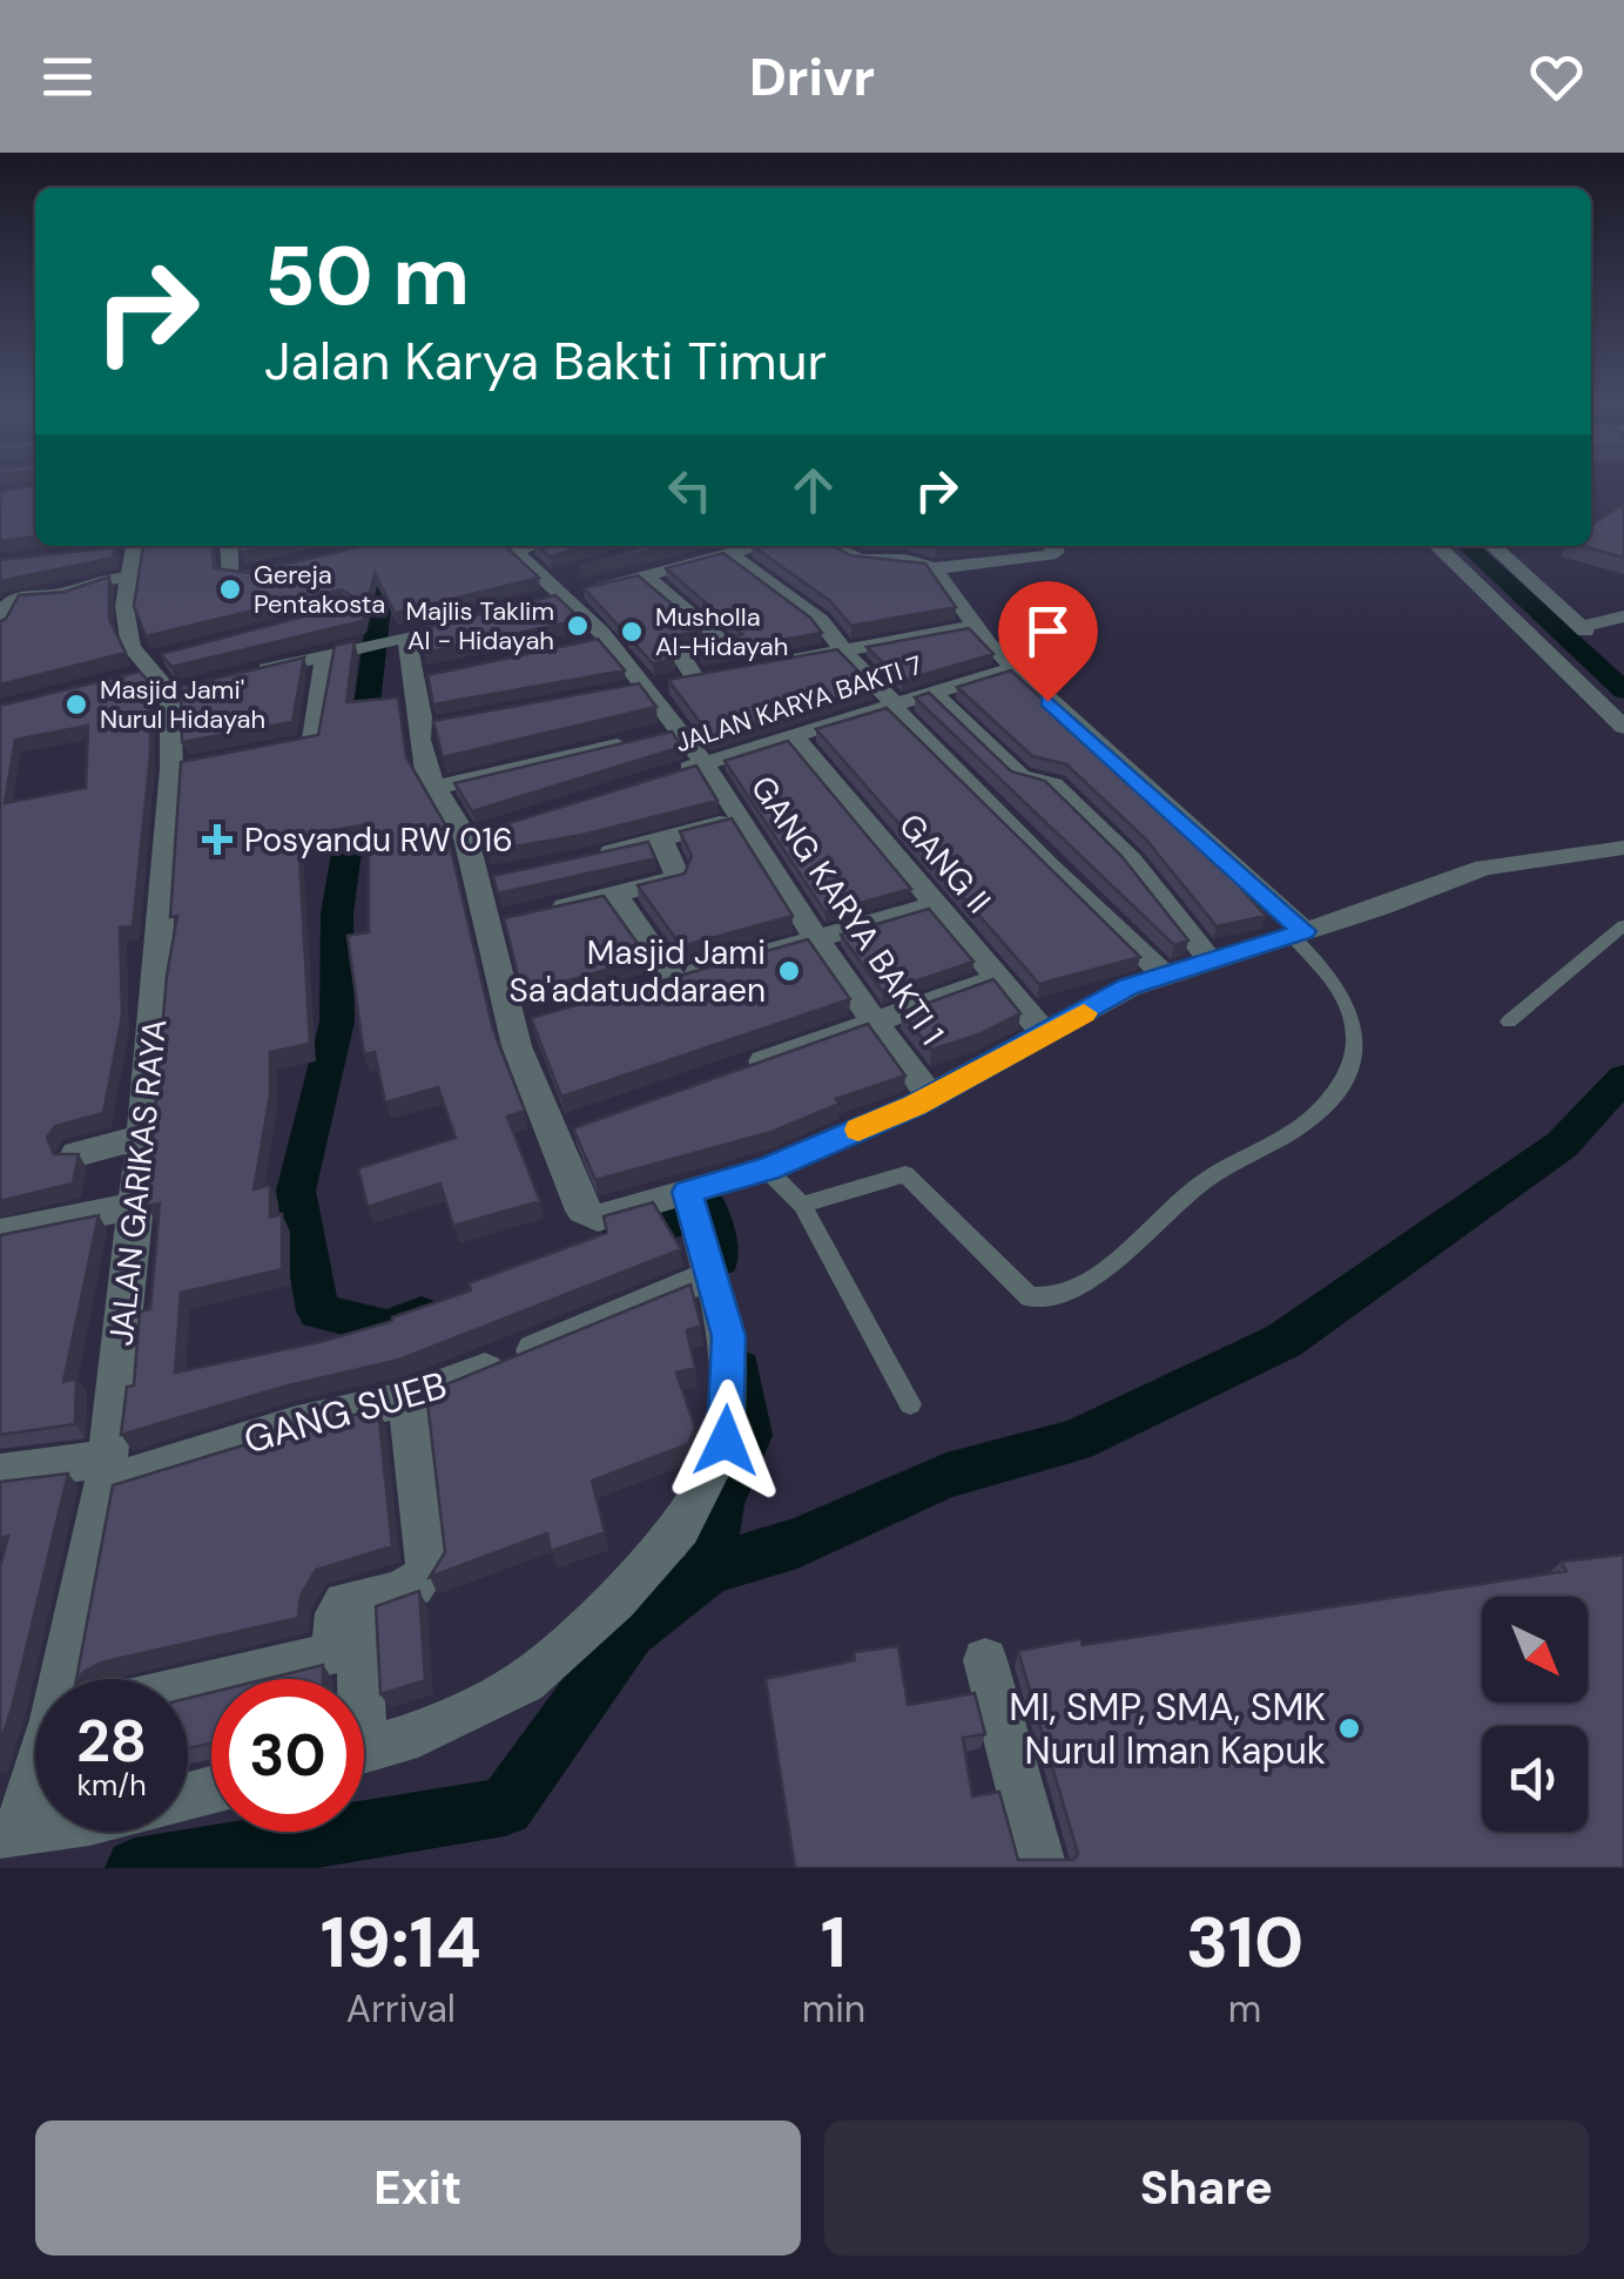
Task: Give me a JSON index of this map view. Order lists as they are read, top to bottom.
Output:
{
  "streets": {
    "street": [
      "JALAN KARYA BAKTI 7",
      "GANG II",
      "GANG KARYA BAKTI 1",
      "JALAN GARIKAS RAYA",
      "GANG SUEB"
    ]
  },
  "crossings": [
    ["JALAN KARYA BAKTI 7", "GANG II"],
    ["JALAN KARYA BAKTI 7", "GANG KARYA BAKTI 1"],
    ["JALAN GARIKAS RAYA", "GANG SUEB"]
  ],
  "places": {
    "other": [
      "Gereja Pentakosta",
      "Majlis Taklim Al - Hidayah",
      "Musholla Al-Hidayah",
      "Masjid Jami' Nurul Hidayah",
      "Masjid Jami Sa'adatuddaraen",
      "MI, SMP, SMA, SMK Nurul Iman Kapuk"
    ],
    "health": ["Posyandu RW 016"]
  },
  "north": "bottom right",
  "page": {
    "header": "Drivr",
    "turn": ["50 m", "Jalan Karya Bakti Timur"],
    "speed": "28 km/h",
    "limit": "30",
    "eta": [
      "19:14",
      "Arrival",
      "1",
      "min",
      "310",
      "m"
    ],
    "buttons": ["Exit", "Share"]
  }
}
